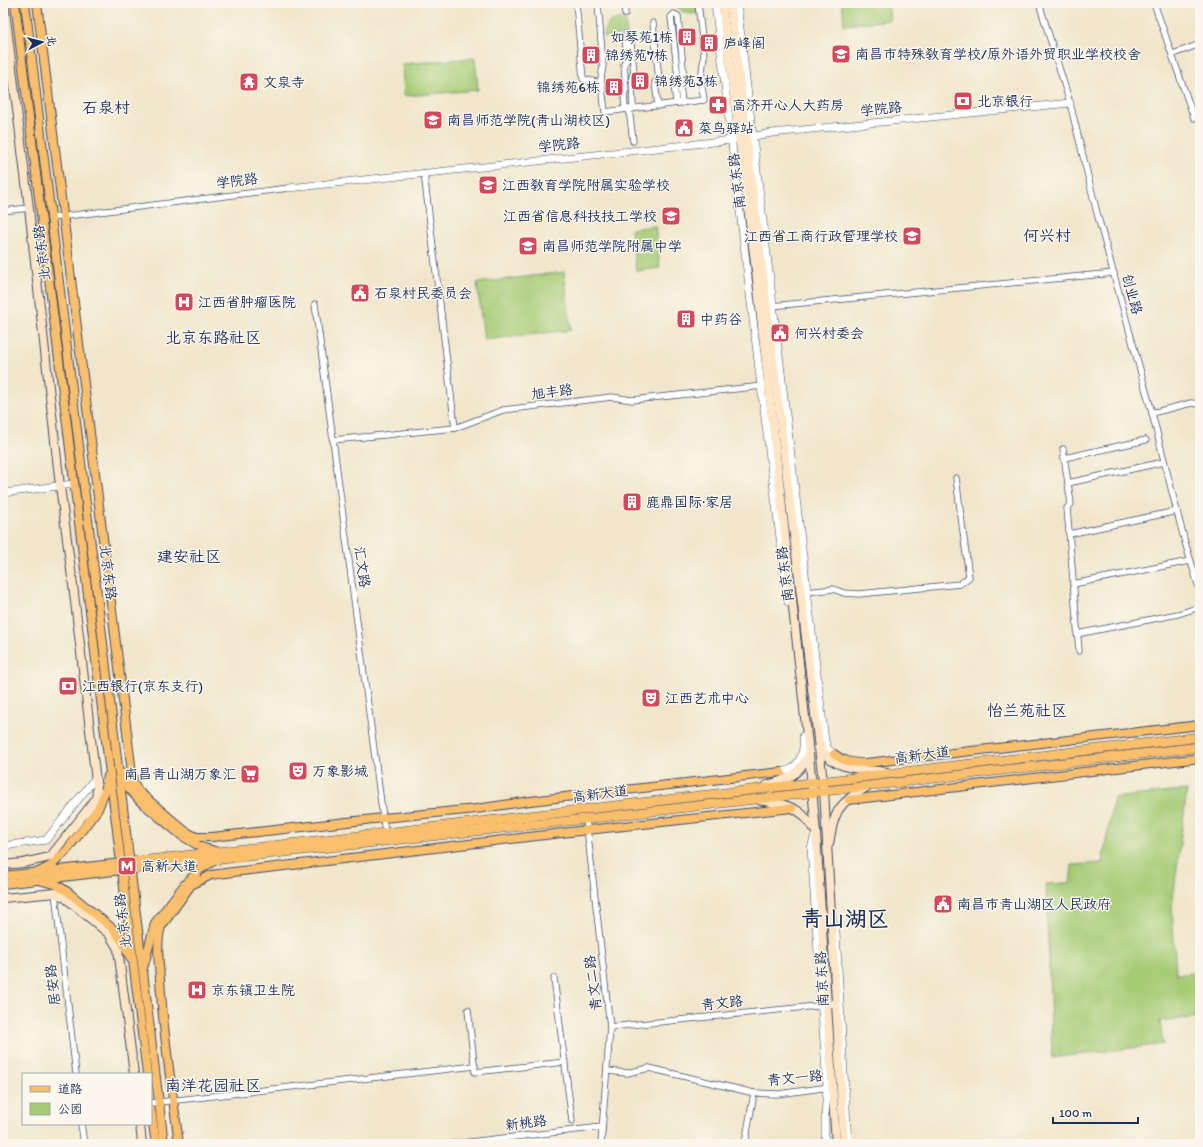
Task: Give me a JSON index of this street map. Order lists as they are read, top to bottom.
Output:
{
  "streets": {
    "highway": ["高新大道"],
    "main road": ["南京东路", "北京东路"],
    "street": [
      "学院路",
      "创业路",
      "旭丰路",
      "汇文路",
      "青文二路",
      "居安路",
      "青文路",
      "青文一路",
      "新桃路"
    ]
  },
  "crossings": [
    ["学院路", "南京东路"],
    ["学院路", "北京东路"],
    ["学院路", "创业路"],
    ["南京东路", "旭丰路"],
    ["南京东路", "高新大道"],
    ["南京东路", "青文路"],
    ["南京东路", "青文一路"],
    ["北京东路", "高新大道"],
    ["旭丰路", "汇文路"],
    ["汇文路", "高新大道"],
    ["高新大道", "青文二路"],
    ["青文二路", "青文路"],
    ["青文二路", "新桃路"]
  ],
  "districts": [
    "石泉村",
    "何兴村",
    "北京东路社区",
    "建安社区",
    "怡兰苑社区",
    "青山湖区",
    "南洋花园社区"
  ],
  "places": {
    "building": [
      "如琴苑1栋",
      "庐峰阁",
      "锦绣苑7栋",
      "锦绣苑3栋",
      "锦绣苑6栋",
      "中药谷",
      "鹿鼎国际·家居"
    ],
    "school or university": [
      "南昌市特殊教育学校/原外语外贸职业学校校舍",
      "南昌师范学院(青山湖校区)",
      "江西教育学院附属实验学校",
      "江西省信息科技技工学校",
      "江西省工商行政管理学校",
      "南昌师范学院附属中学"
    ],
    "temple": ["文泉寺"],
    "bank": ["北京银行", "江西银行(京东支行)"],
    "pharmacy": ["高济开心人大药房"],
    "public building": [
      "菜鸟驿站",
      "石泉村民委员会",
      "何兴村委会",
      "南昌市青山湖区人民政府"
    ],
    "hospital": ["江西省肿瘤医院", "京东镇卫生院"],
    "theatre": ["江西艺术中心", "万象影城"],
    "supermarket": ["南昌青山湖万象汇"],
    "metro station": ["高新大道"]
  },
  "legend": ["道路", "公园"],
  "scale_bar": "100 m",
  "north": "right"
}
